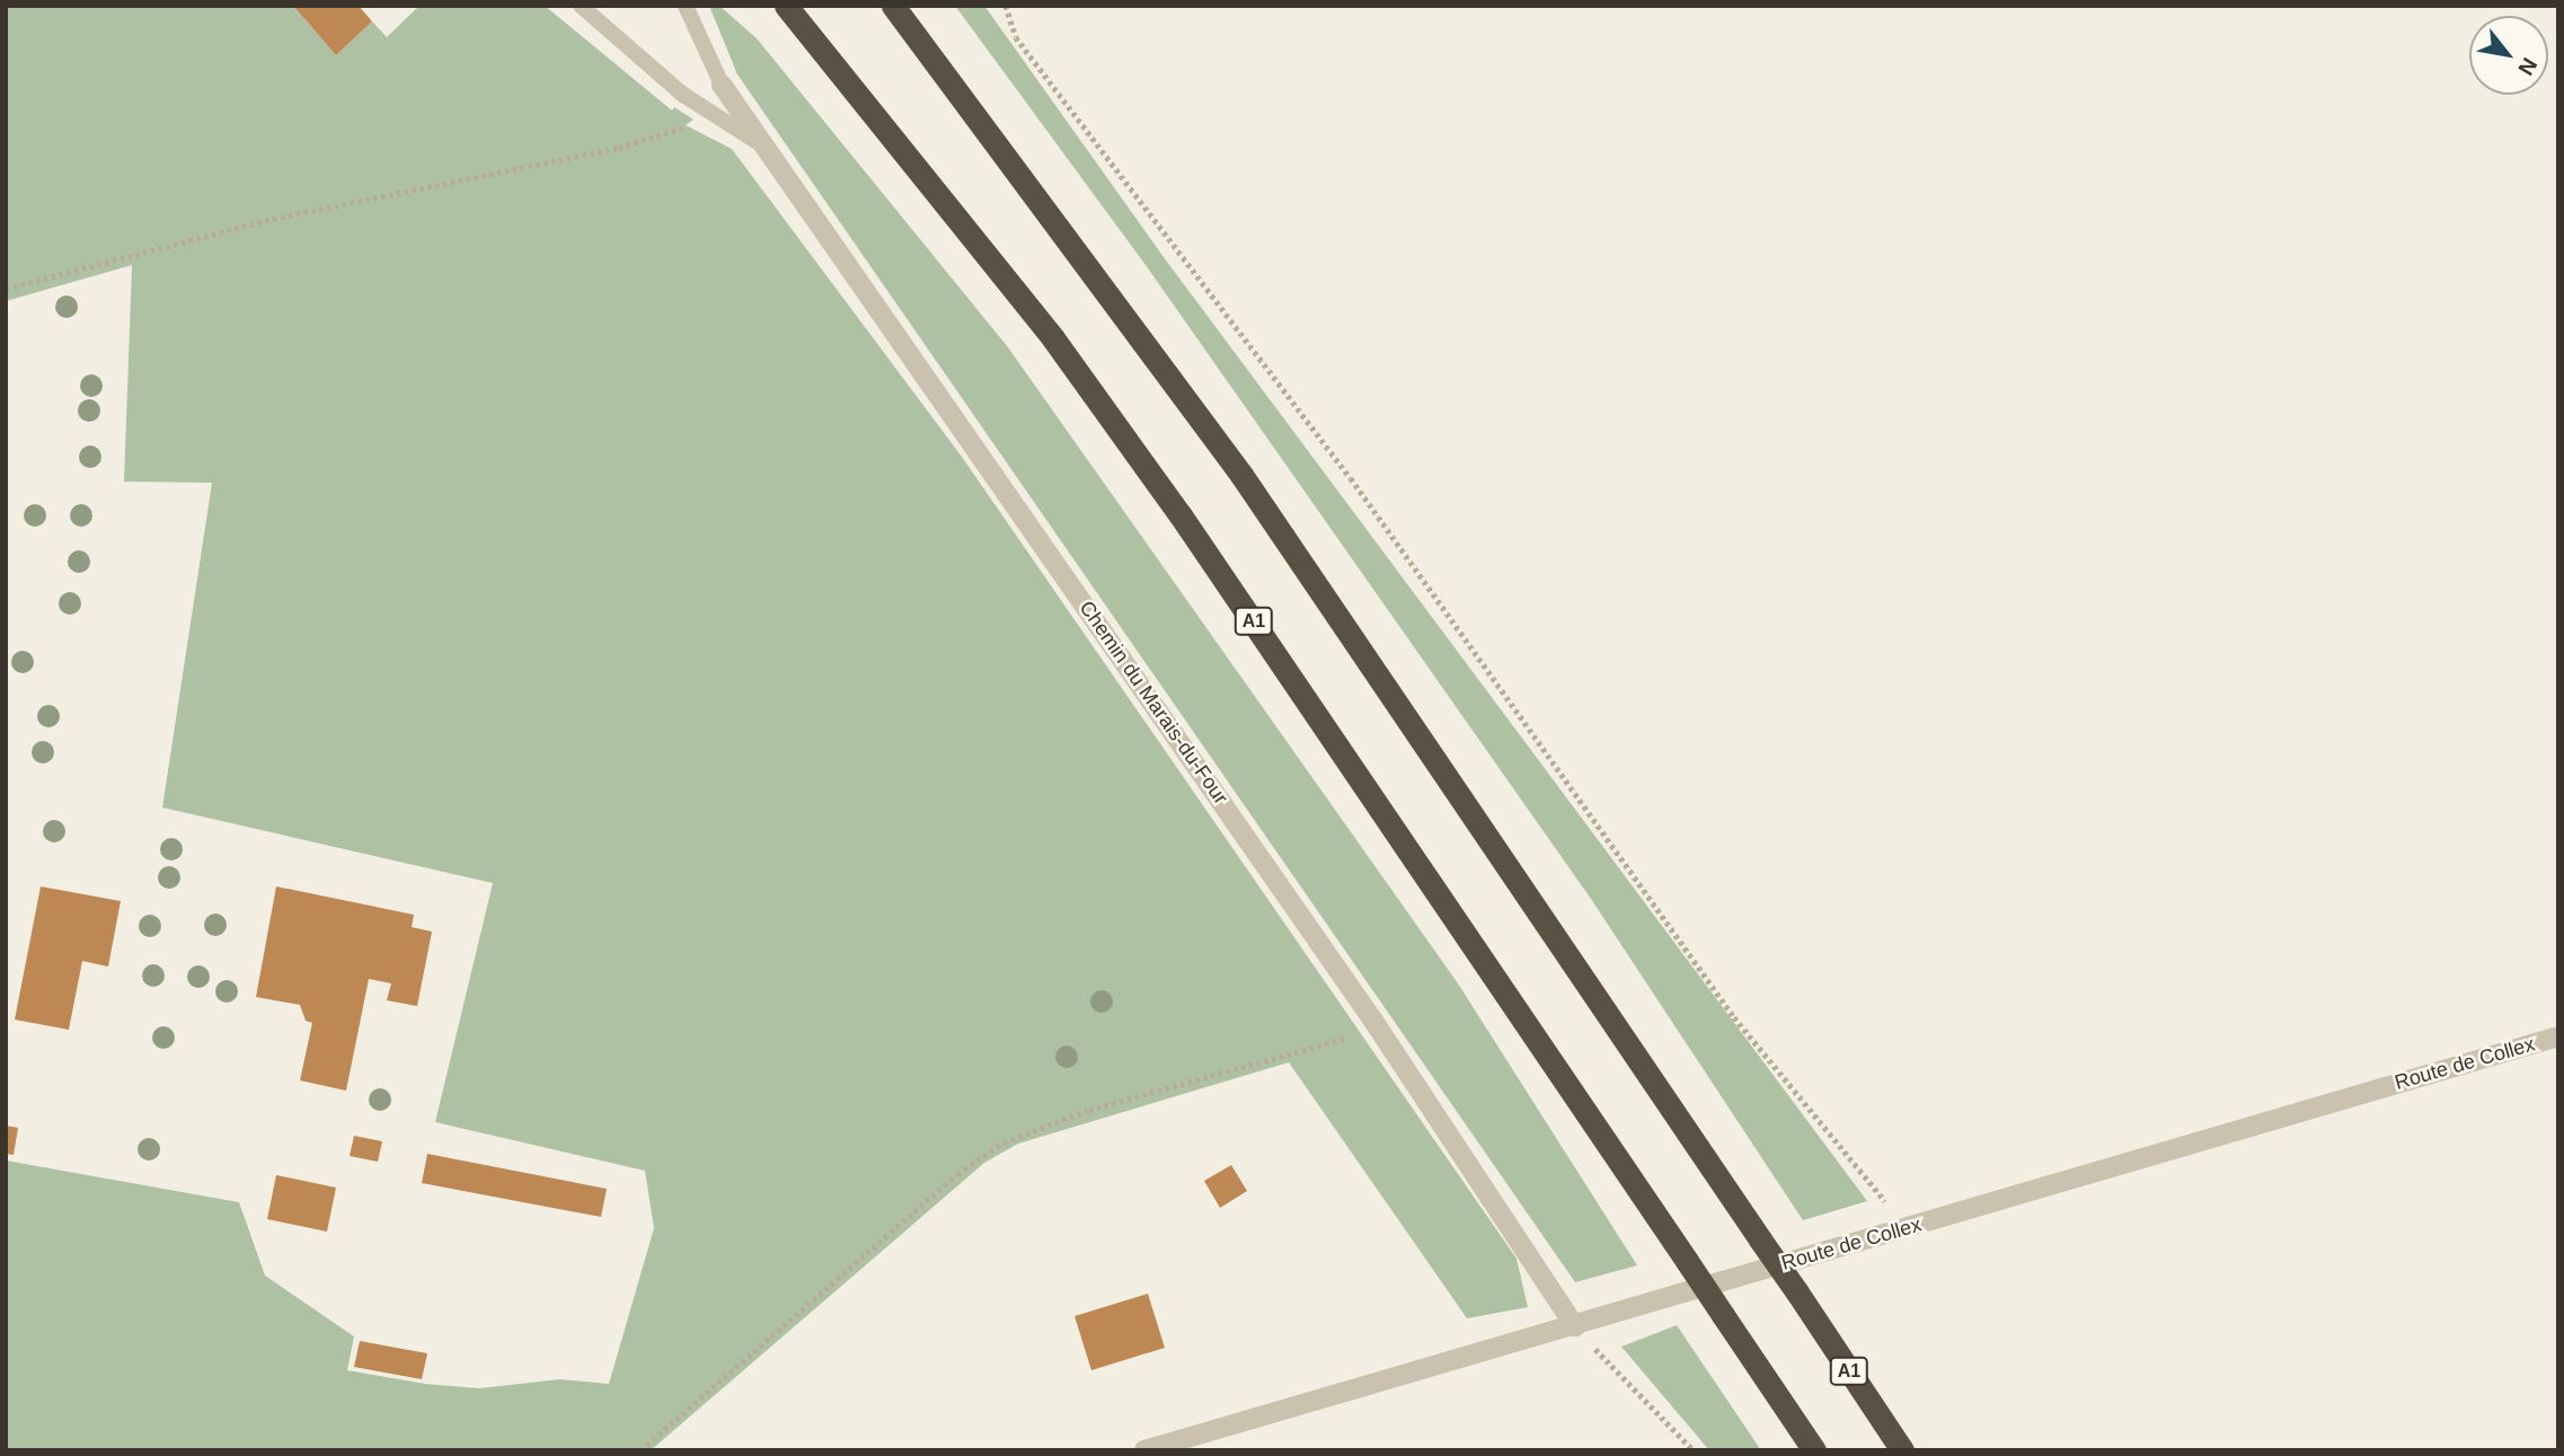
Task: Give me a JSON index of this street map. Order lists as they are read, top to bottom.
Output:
{
  "streets": {
    "highway": ["A1"],
    "street": ["Chemin du Marais-du-Four", "Route de Collex"]
  },
  "crossings": [
    ["Chemin du Marais-du-Four", "Route de Collex"]
  ],
  "north": "bottom right"
}
